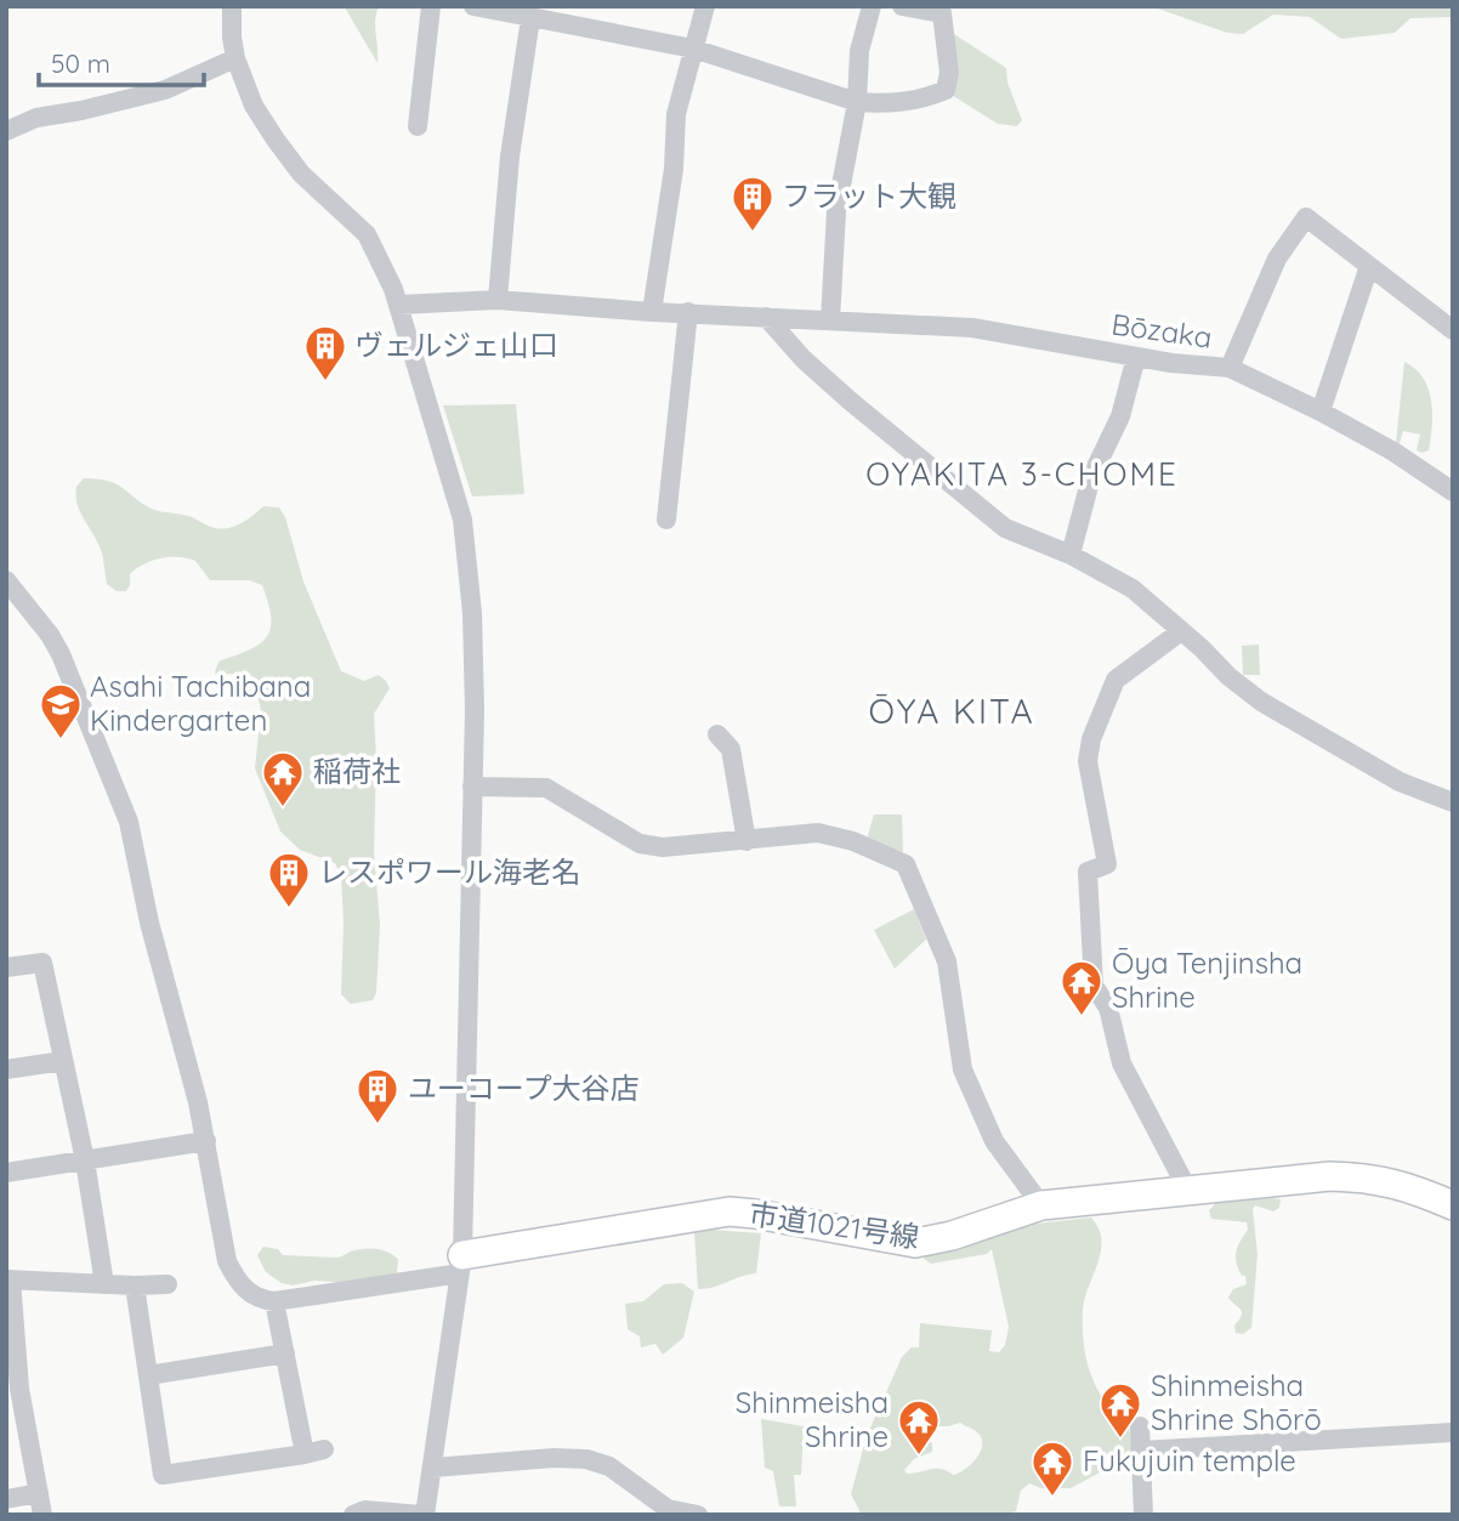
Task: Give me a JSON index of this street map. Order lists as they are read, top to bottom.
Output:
{
  "streets": {
    "street": ["Bōzaka", "市道1021号線"]
  },
  "districts": ["OYAKITA 3-CHOME", "ŌYA KITA"],
  "places": {
    "building": [
      "フラット大観",
      "ヴェルジェ山口",
      "レスポワール海老名",
      "ユーコープ大谷店"
    ],
    "school or university": ["Asahi Tachibana Kindergarten"],
    "temple": [
      "稲荷社",
      "Ōya Tenjinsha Shrine",
      "Shinmeisha Shrine Shōrō",
      "Shinmeisha Shrine",
      "Fukujuin temple"
    ]
  },
  "scale_bar": "50 m"
}
